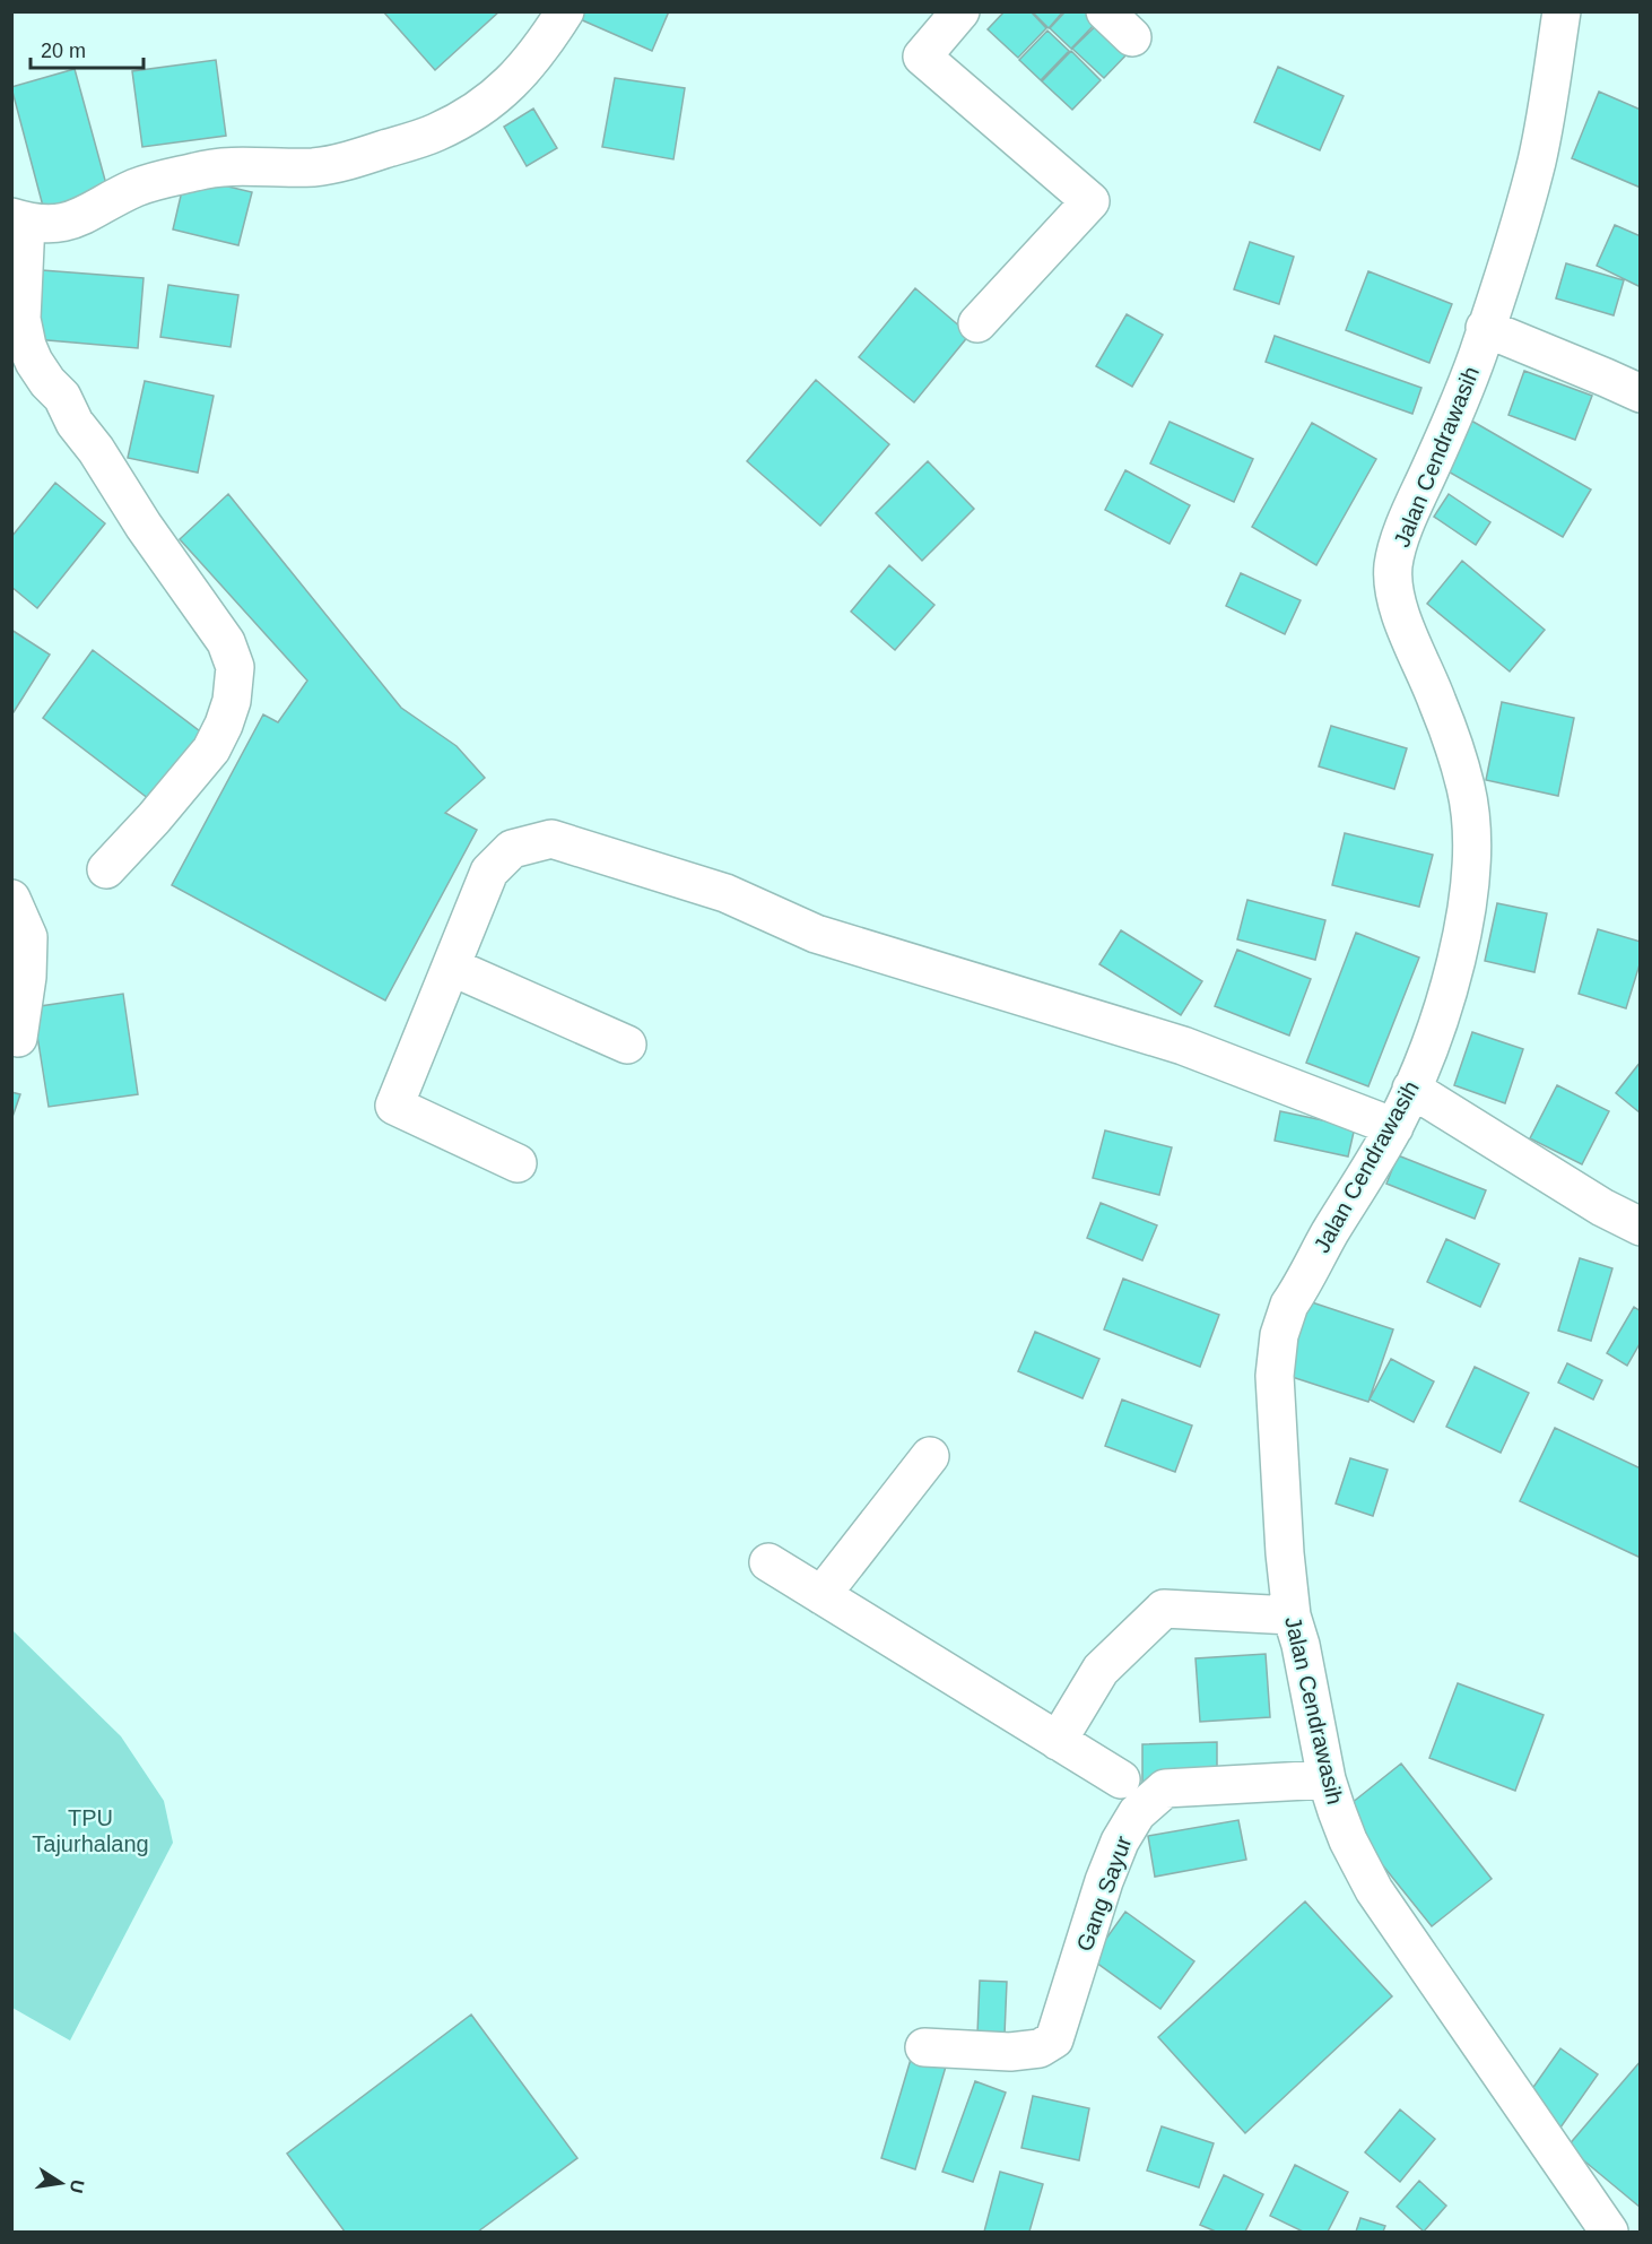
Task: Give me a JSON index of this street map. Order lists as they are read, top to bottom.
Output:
{
  "streets": {
    "street": ["Jalan Cendrawasih", "Gang Sayur"]
  },
  "crossings": [
    ["Jalan Cendrawasih", "Gang Sayur"]
  ],
  "parks": ["TPU Tajurhalang"],
  "scale_bar": "20 m",
  "north": "right"
}
